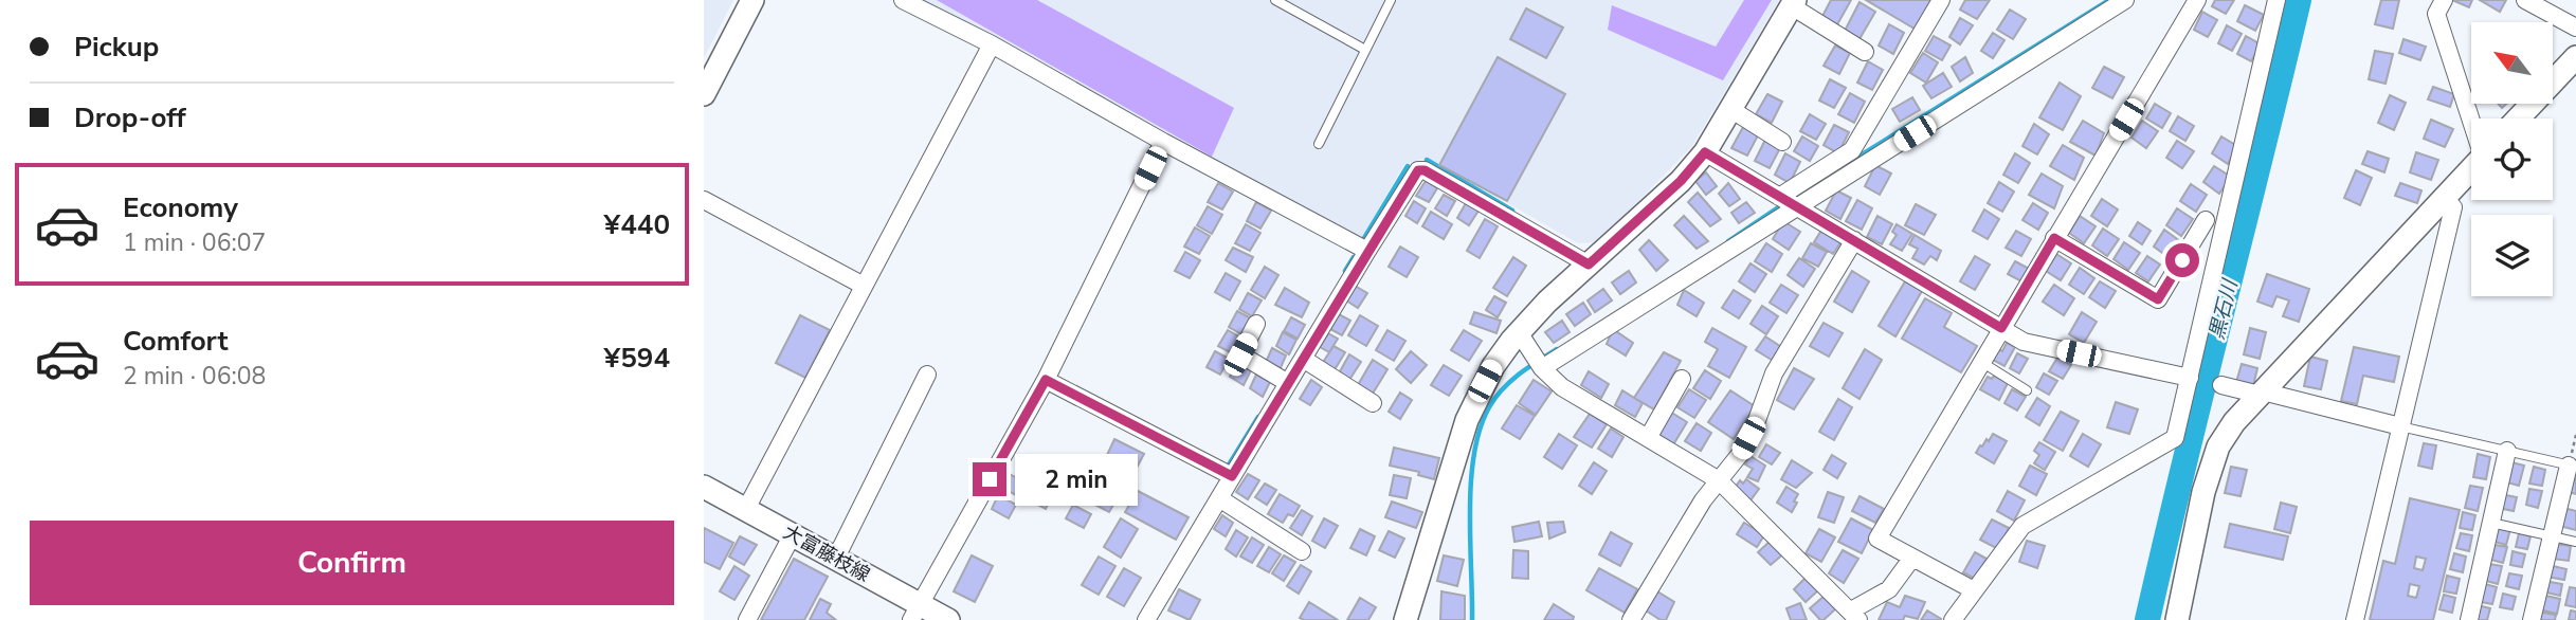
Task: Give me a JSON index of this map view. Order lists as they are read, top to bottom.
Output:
{
  "streets": {
    "street": ["大富藤枝線"]
  },
  "water": ["黒石川"],
  "north": "top left",
  "page": {
    "banner": ["Pickup", "Drop-off"],
    "list": [
      {
        "name": "Economy",
        "note": "1 min · 06:07",
        "value": "¥440"
      },
      {
        "name": "Comfort",
        "note": "2 min · 06:08",
        "value": "¥594"
      }
    ],
    "bubble": "2 min",
    "buttons": "Confirm"
  }
}
